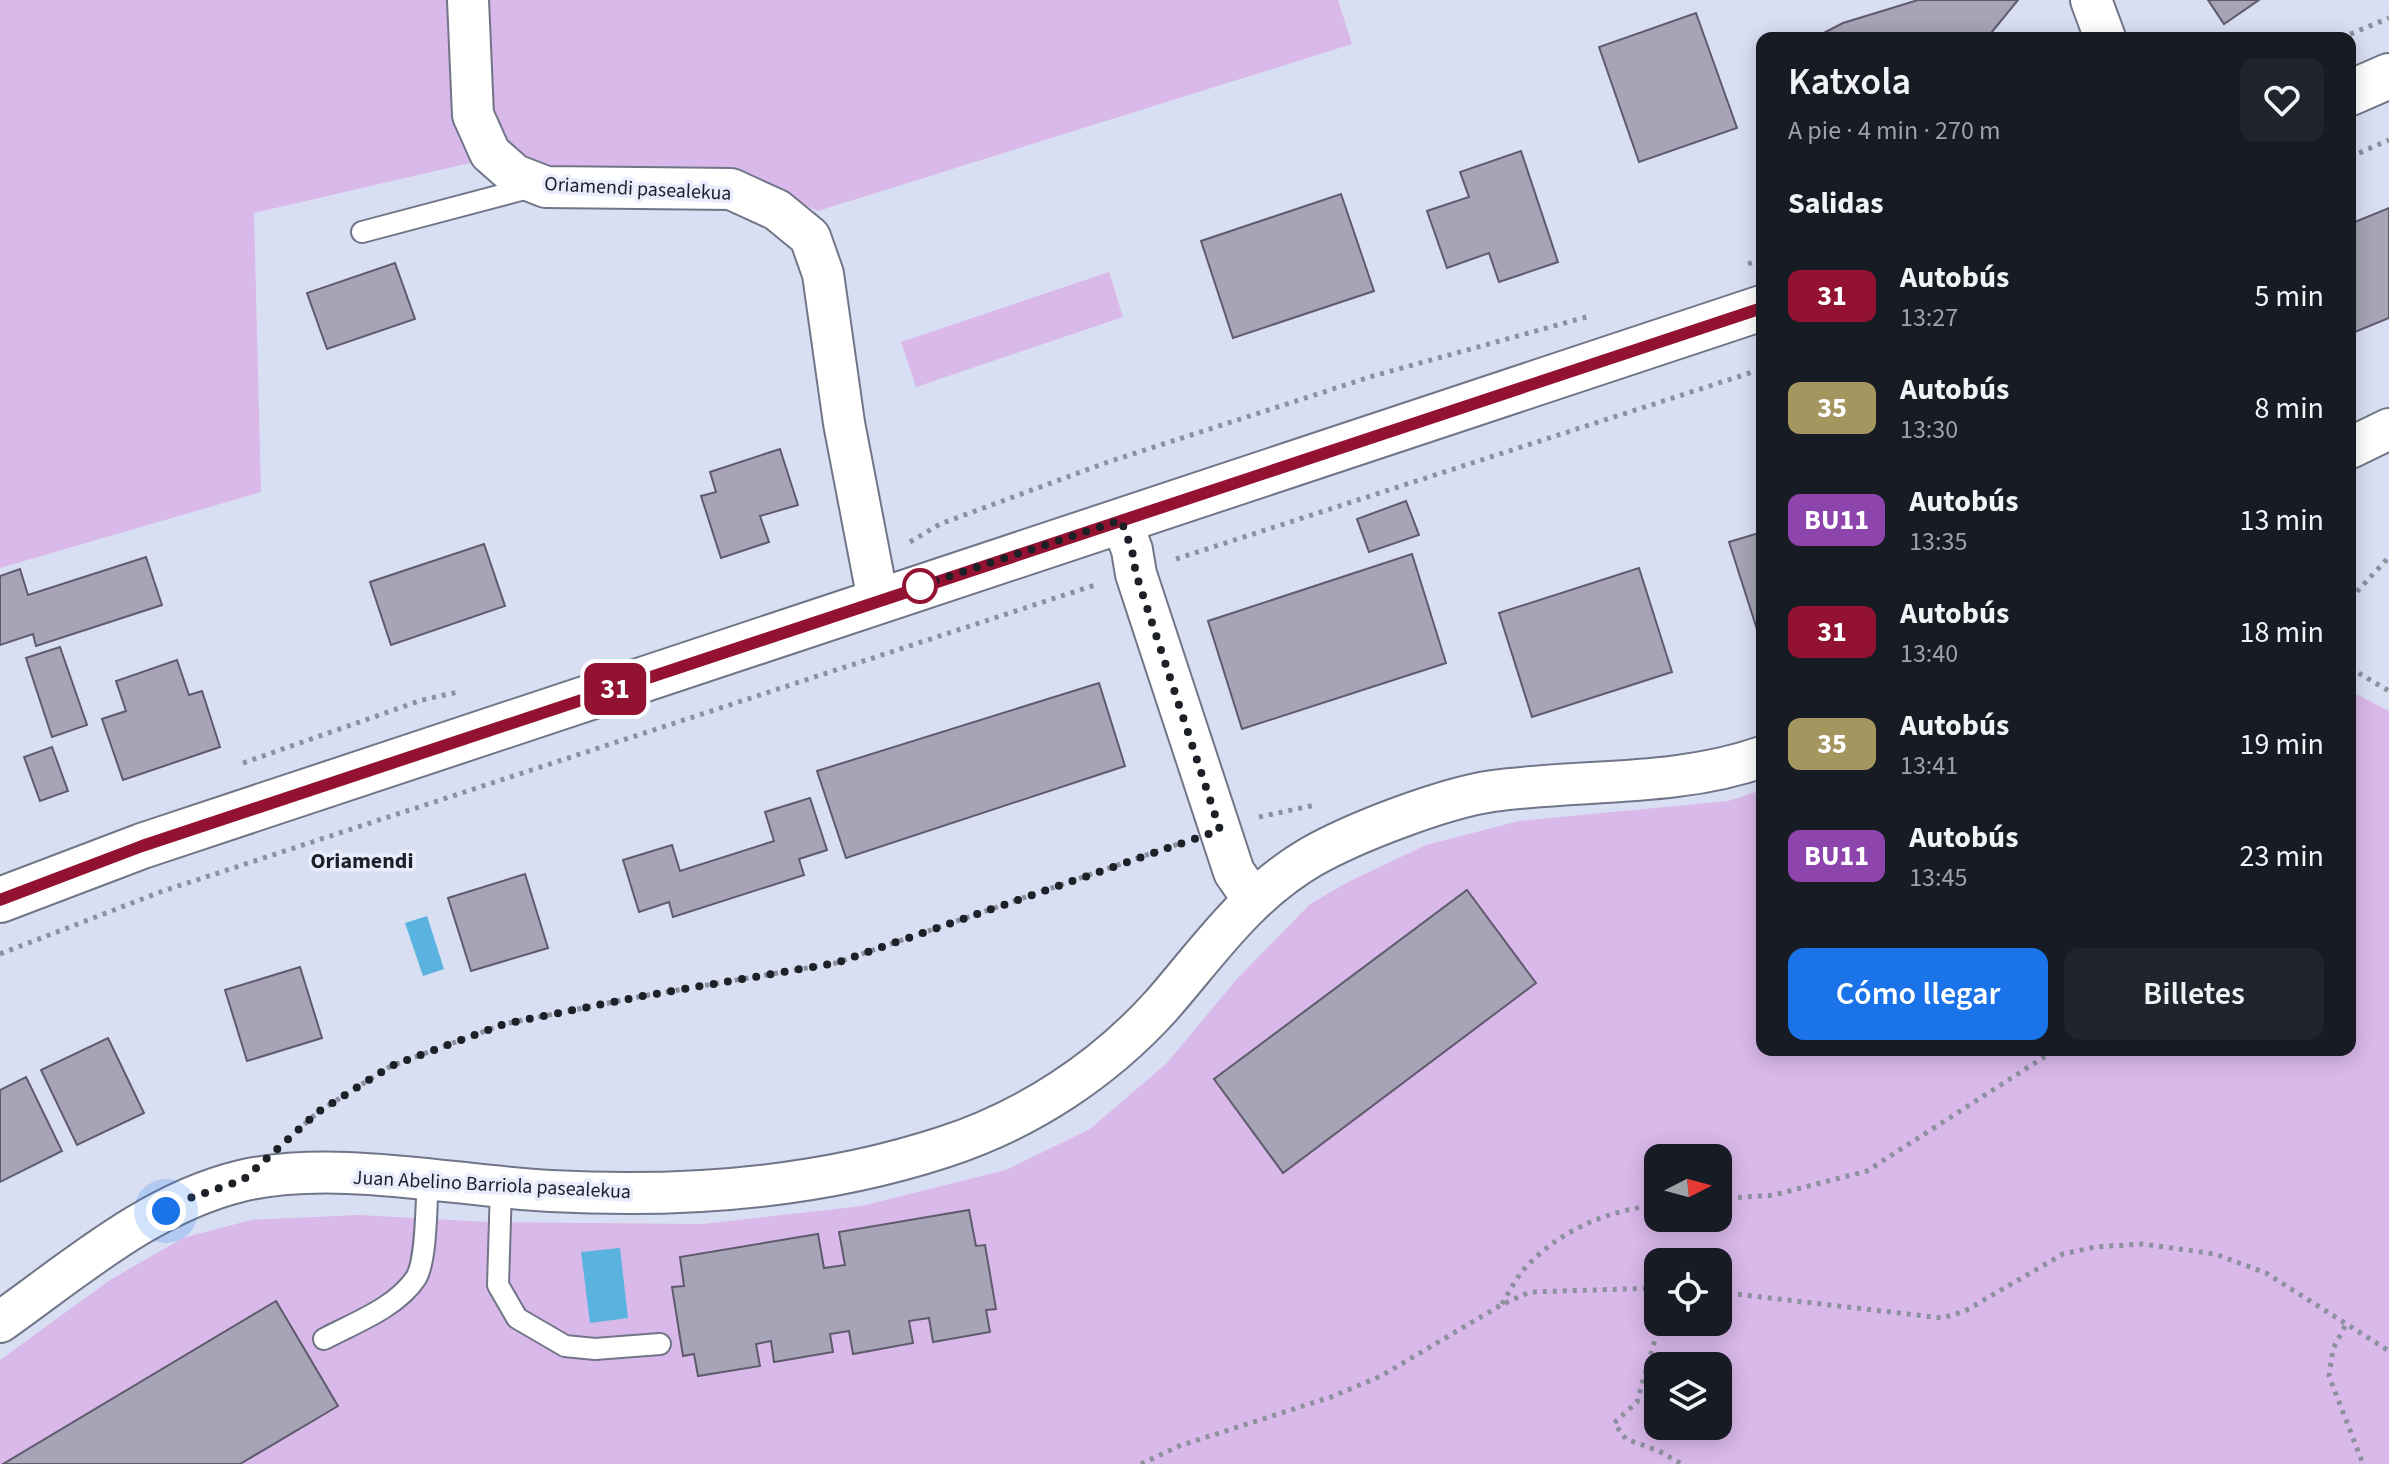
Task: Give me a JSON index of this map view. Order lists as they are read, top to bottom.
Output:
{
  "streets": {
    "street": ["Oriamendi pasealekua", "Juan Abelino Barriola pasealekua"]
  },
  "districts": ["Oriamendi"],
  "lines": ["bus line 31"],
  "north": "right",
  "page": {
    "on_map": "31",
    "heading": [
      ["Katxola", "A pie · 4 min · 270 m"],
      "Salidas"
    ],
    "list": [
      {
        "mark": "31",
        "name": "Autobús",
        "note": "13:27",
        "value": "5 min"
      },
      {
        "mark": "35",
        "name": "Autobús",
        "note": "13:30",
        "value": "8 min"
      },
      {
        "mark": "BU11",
        "name": "Autobús",
        "note": "13:35",
        "value": "13 min"
      },
      {
        "mark": "31",
        "name": "Autobús",
        "note": "13:40",
        "value": "18 min"
      },
      {
        "mark": "35",
        "name": "Autobús",
        "note": "13:41",
        "value": "19 min"
      },
      {
        "mark": "BU11",
        "name": "Autobús",
        "note": "13:45",
        "value": "23 min"
      }
    ],
    "buttons": ["Cómo llegar", "Billetes"]
  }
}
